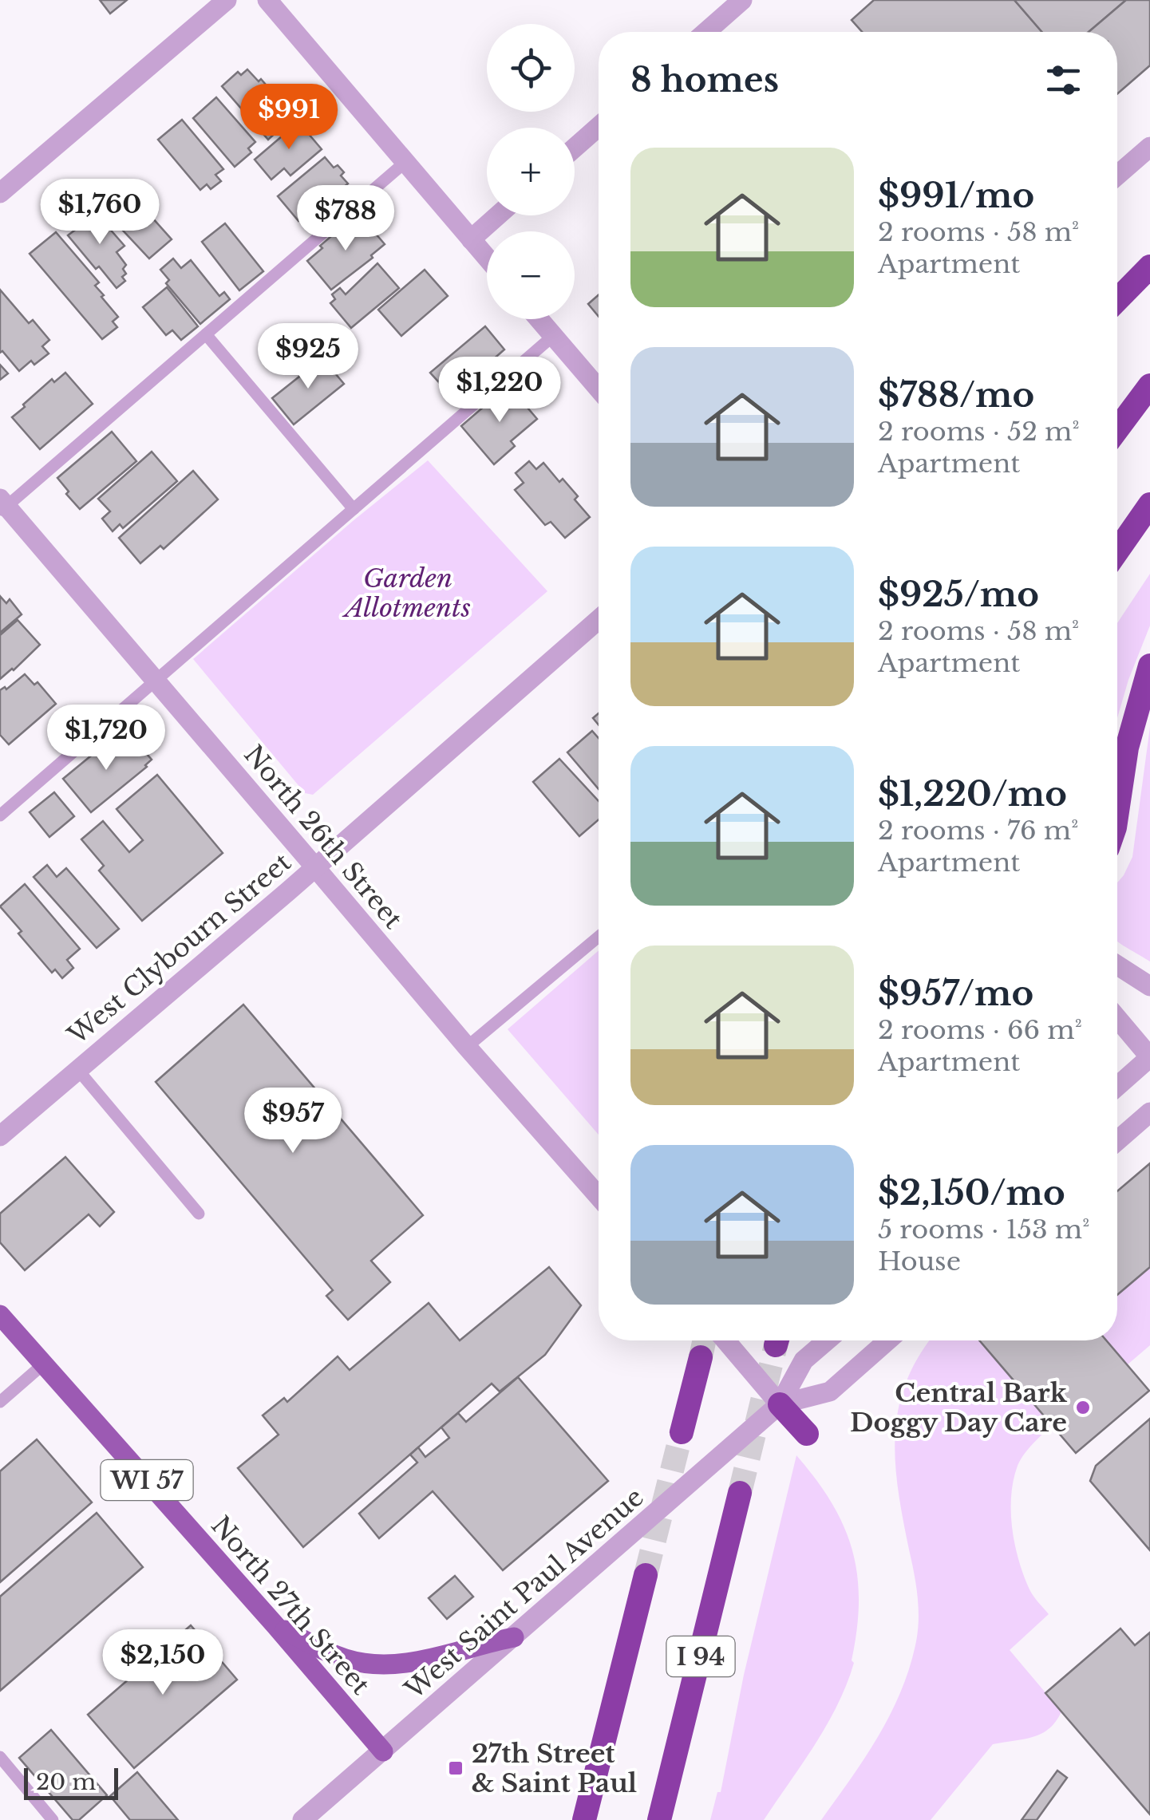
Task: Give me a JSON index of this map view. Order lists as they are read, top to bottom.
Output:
{
  "streets": {
    "highway": ["I 94"],
    "main road": ["WI 57", "North 27th Street"],
    "street": ["North 26th Street", "West Clybourn Street", "West Saint Paul Avenue"]
  },
  "crossings": [
    ["North 26th Street", "West Clybourn Street"],
    ["West Saint Paul Avenue", "North 27th Street"]
  ],
  "parks": ["Garden Allotments"],
  "places": {
    "other": ["Central Bark Doggy Day Care"],
    "transit": ["27th Street & Saint Paul"]
  },
  "scale_bar": "20 m",
  "page": {
    "map_buttons": ["+", "−"],
    "heading": "8 homes",
    "price": [
      "$991",
      "$1,760",
      "$788",
      "$925",
      "$1,220",
      "$1,720",
      "$957",
      "$2,150"
    ],
    "list": [
      {
        "name": "$991/mo",
        "note": "2 rooms · 58 m² · Apartment"
      },
      {
        "name": "$788/mo",
        "note": "2 rooms · 52 m² · Apartment"
      },
      {
        "name": "$925/mo",
        "note": "2 rooms · 58 m² · Apartment"
      },
      {
        "name": "$1,220/mo",
        "note": "2 rooms · 76 m² · Apartment"
      },
      {
        "name": "$957/mo",
        "note": "2 rooms · 66 m² · Apartment"
      },
      {
        "name": "$2,150/mo",
        "note": "5 rooms · 153 m² · House"
      }
    ],
    "scale": "20 m"
  }
}
